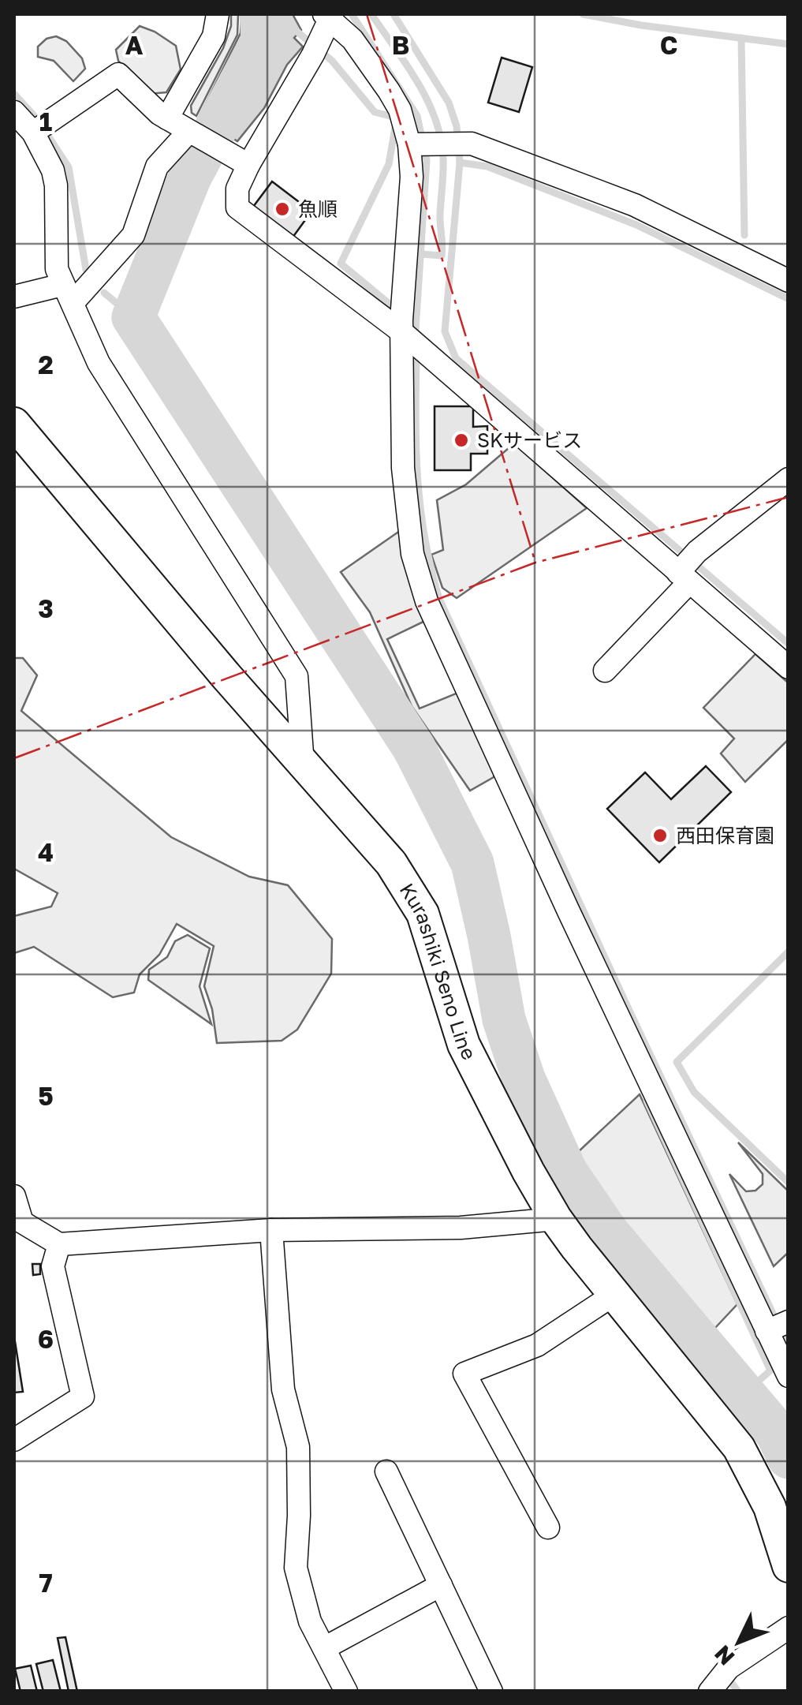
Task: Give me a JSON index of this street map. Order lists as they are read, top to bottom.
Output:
{
  "streets": {
    "main road": ["Kurashiki Seno Line"]
  },
  "places": ["魚順", "SKサービス", "西田保育園"],
  "north": "bottom left",
  "grid": {
    "columns": ["A", "B", "C"],
    "rows": [
      "1",
      "2",
      "3",
      "4",
      "5",
      "6",
      "7"
    ]
  }
}
